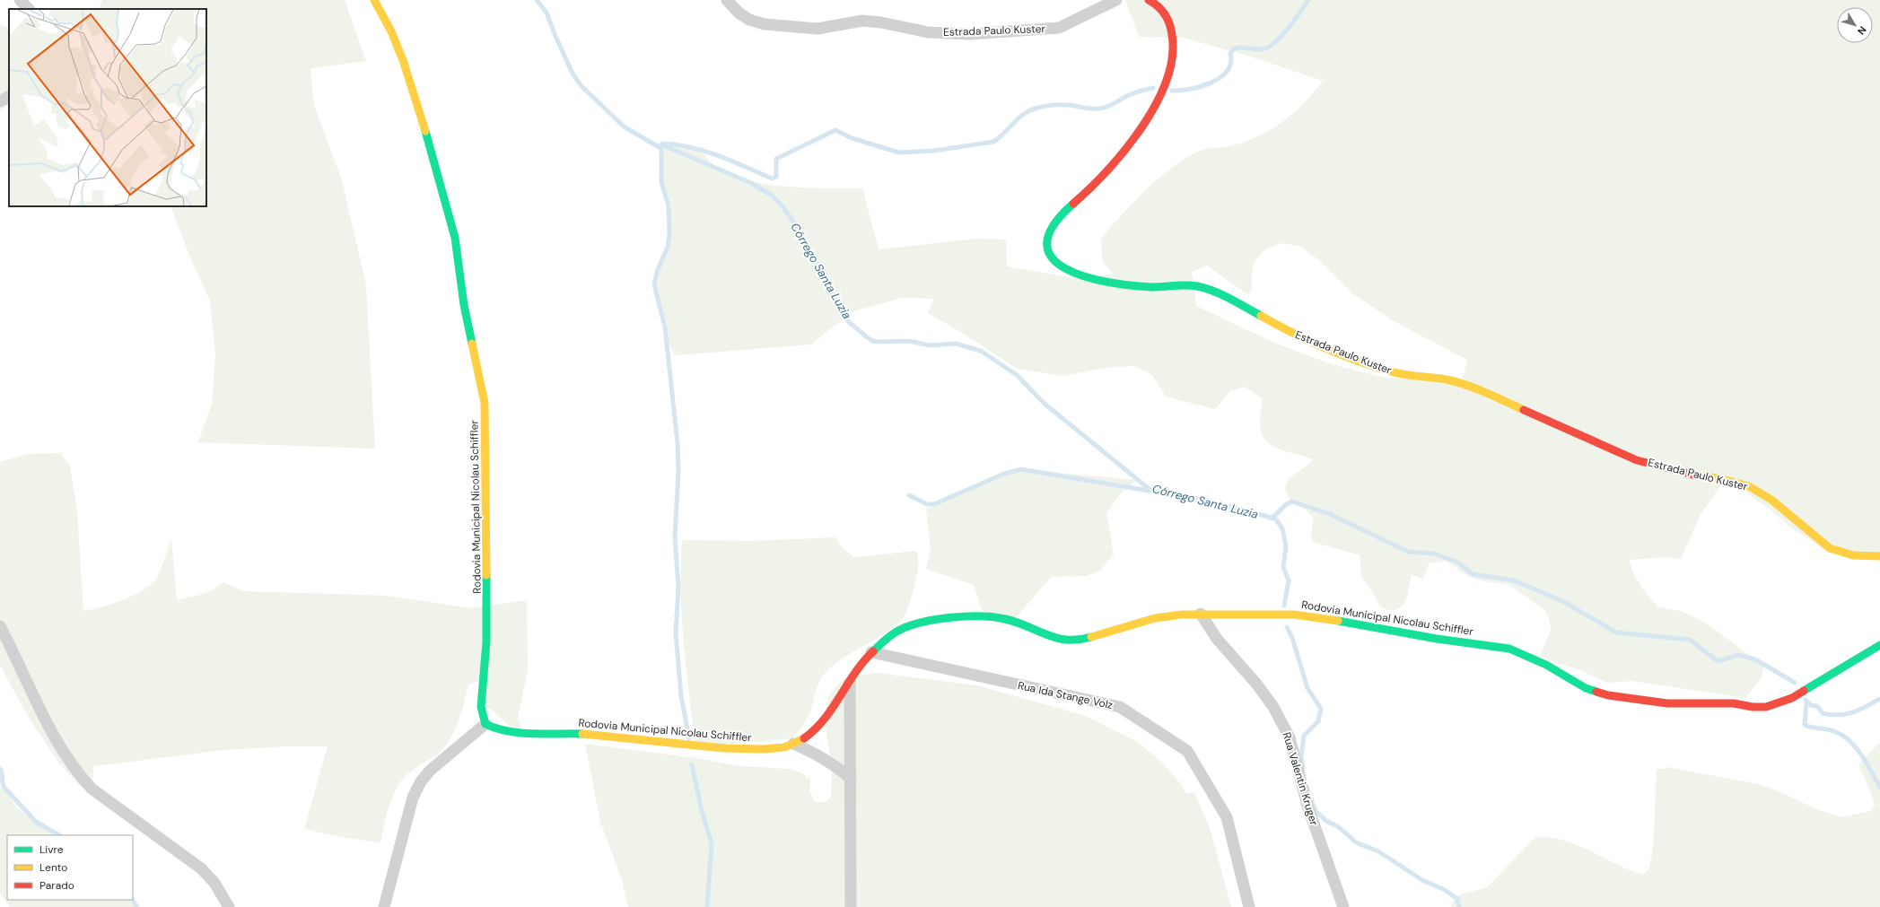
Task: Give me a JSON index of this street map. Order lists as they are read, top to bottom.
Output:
{
  "streets": {
    "street": [
      "Estrada Paulo Kuster",
      "Rodovia Municipal Nicolau Schiffler",
      "Rua Ida Stange Volz",
      "Rua Valentin Kruger"
    ]
  },
  "crossings": [
    ["Rodovia Municipal Nicolau Schiffler", "Rua Ida Stange Volz"],
    ["Rodovia Municipal Nicolau Schiffler", "Rua Valentin Kruger"]
  ],
  "water": ["Córrego Santa Luzia"],
  "legend": ["Livre", "Lento", "Parado"],
  "north": "bottom right"
}
